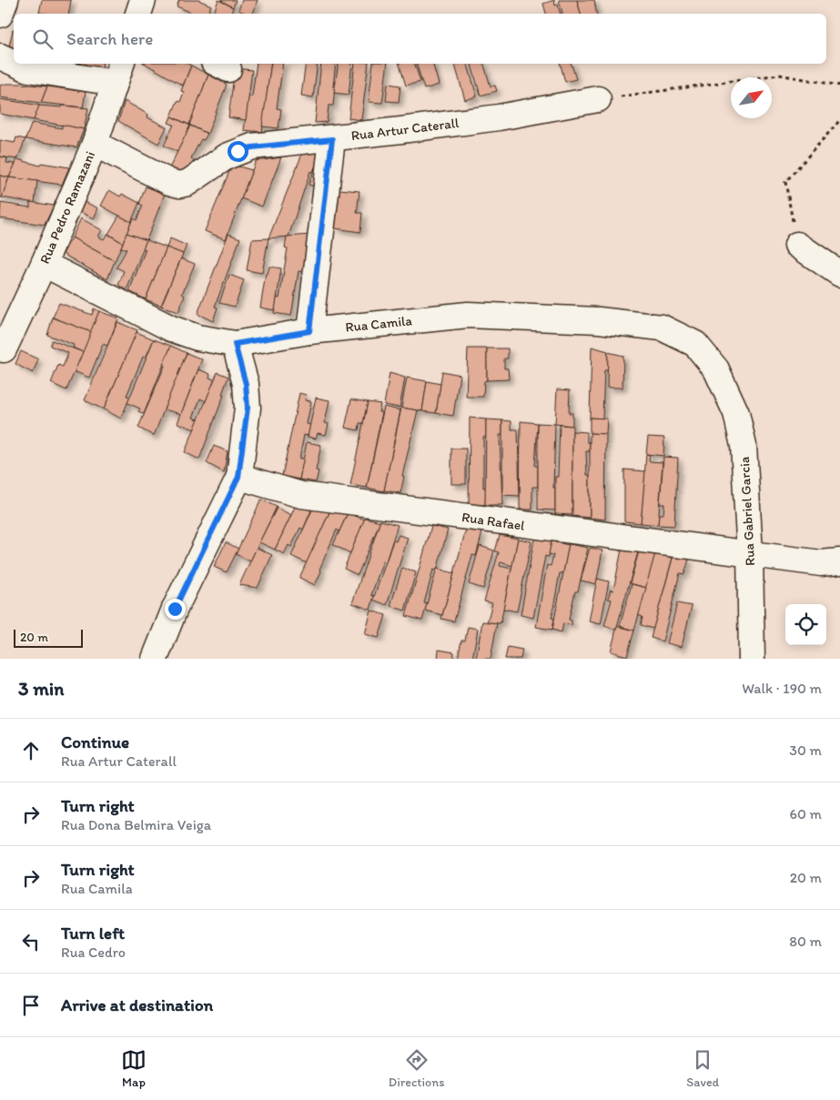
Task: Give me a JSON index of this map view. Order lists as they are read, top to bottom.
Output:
{
  "streets": {
    "street": [
      "Rua Artur Caterall",
      "Rua Pedro Ramazani",
      "Rua Camila",
      "Rua Gabriel Garcia",
      "Rua Rafael"
    ]
  },
  "crossings": [
    ["Rua Artur Caterall", "Rua Pedro Ramazani"],
    ["Rua Pedro Ramazani", "Rua Camila"],
    ["Rua Camila", "Rua Gabriel Garcia"],
    ["Rua Gabriel Garcia", "Rua Rafael"]
  ],
  "scale_bar": "20 m",
  "north": "top right",
  "page": {
    "search": "Search here",
    "scale": "20 m",
    "heading": ["3 min", "Walk · 190 m"],
    "list": [
      ["Continue", "Rua Artur Caterall", "30 m"],
      ["Turn right", "Rua Dona Belmira Veiga", "60 m"],
      ["Turn right", "Rua Camila", "20 m"],
      ["Turn left", "Rua Cedro", "80 m"],
      "Arrive at destination"
    ],
    "nav": ["Map", "Directions", "Saved"]
  }
}
